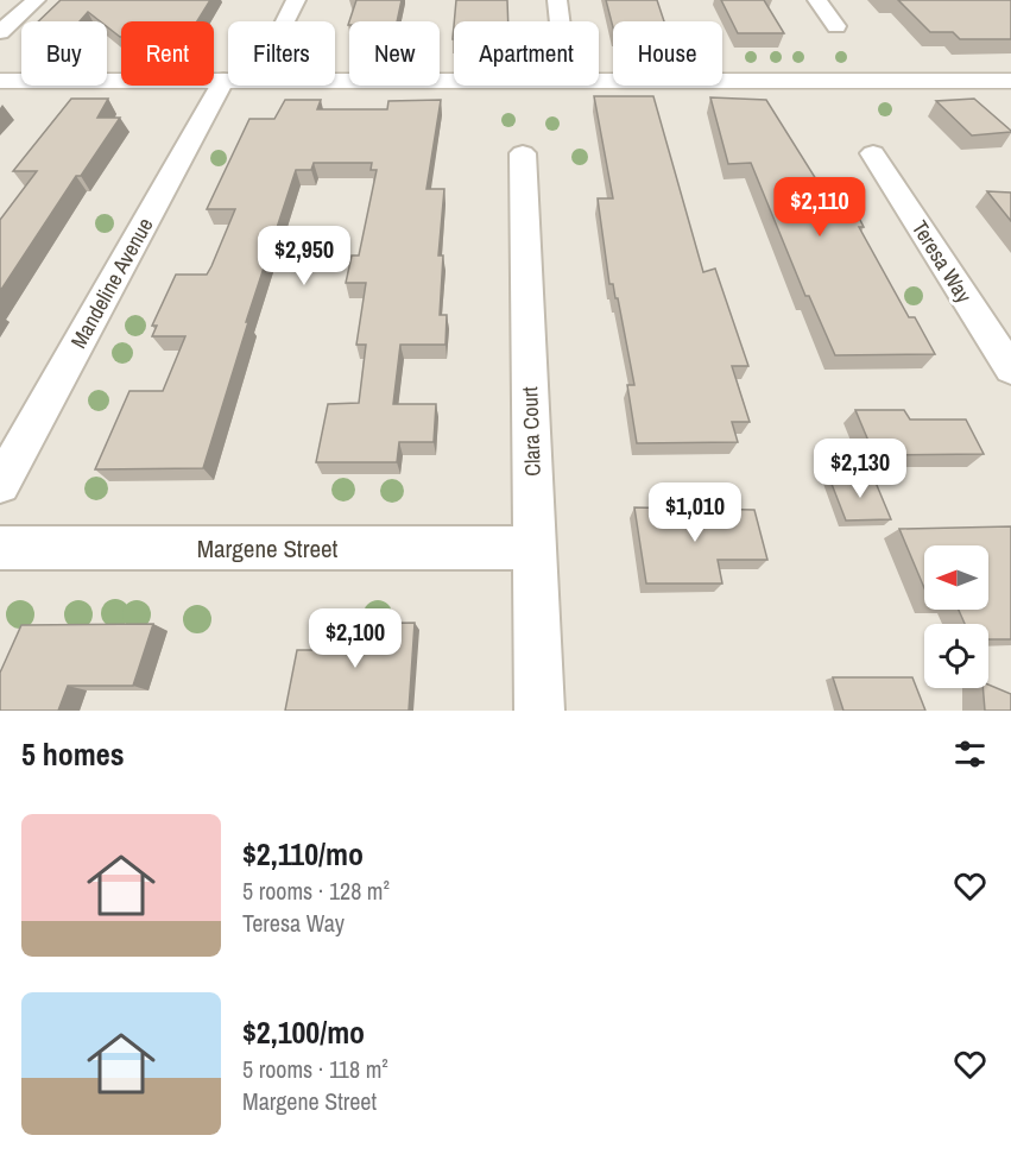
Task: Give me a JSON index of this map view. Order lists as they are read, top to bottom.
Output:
{
  "streets": {
    "street": [
      "Teresa Way",
      "Mandeline Avenue",
      "Clara Court",
      "Margene Street"
    ]
  },
  "crossings": [
    ["Clara Court", "Margene Street"]
  ],
  "north": "left",
  "page": {
    "chip": [
      "Buy",
      "Rent",
      "Filters",
      "New",
      "Apartment",
      "House"
    ],
    "price": [
      "$2,110",
      "$2,950",
      "$2,130",
      "$1,010",
      "$2,100"
    ],
    "heading": "5 homes",
    "list": [
      {
        "name": "$2,110/mo",
        "note": "5 rooms · 128 m² · Teresa Way"
      },
      {
        "name": "$2,100/mo",
        "note": "5 rooms · 118 m² · Margene Street"
      }
    ]
  }
}
